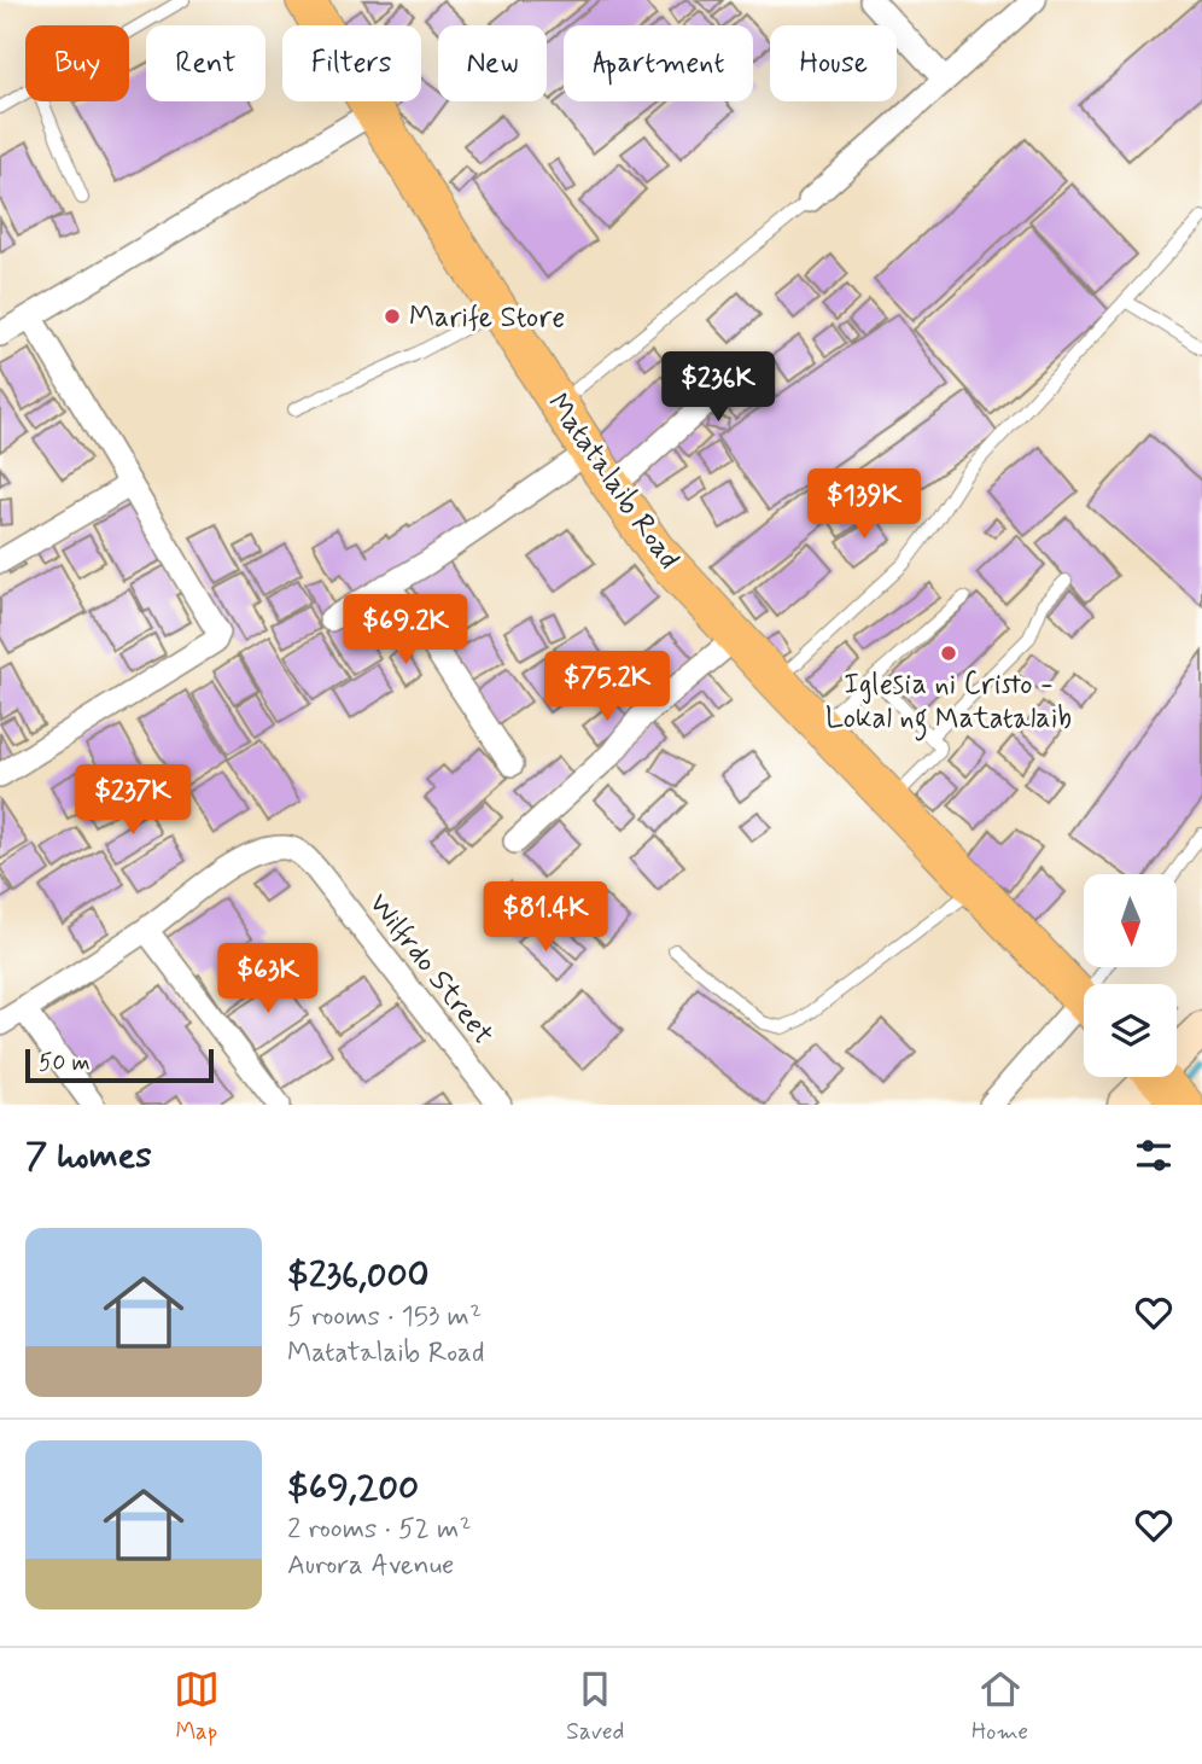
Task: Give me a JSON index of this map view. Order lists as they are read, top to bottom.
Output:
{
  "streets": {
    "main road": ["Matatalaib Road"],
    "street": ["Wilfrdo Street"]
  },
  "places": ["Marife Store", "Iglesia ni Cristo - Lokal ng Matatalaib"],
  "scale_bar": "50 m",
  "north": "bottom",
  "page": {
    "chip": [
      "Buy",
      "Rent",
      "Filters",
      "New",
      "Apartment",
      "House"
    ],
    "price": [
      "$236K",
      "$139K",
      "$69.2K",
      "$75.2K",
      "$237K",
      "$81.4K",
      "$63K"
    ],
    "scale": "50 m",
    "heading": "7 homes",
    "list": [
      {
        "name": "$236,000",
        "note": "5 rooms · 153 m² · Matatalaib Road"
      },
      {
        "name": "$69,200",
        "note": "2 rooms · 52 m² · Aurora Avenue"
      }
    ],
    "tabs": ["Map", "Saved", "Home"]
  }
}
